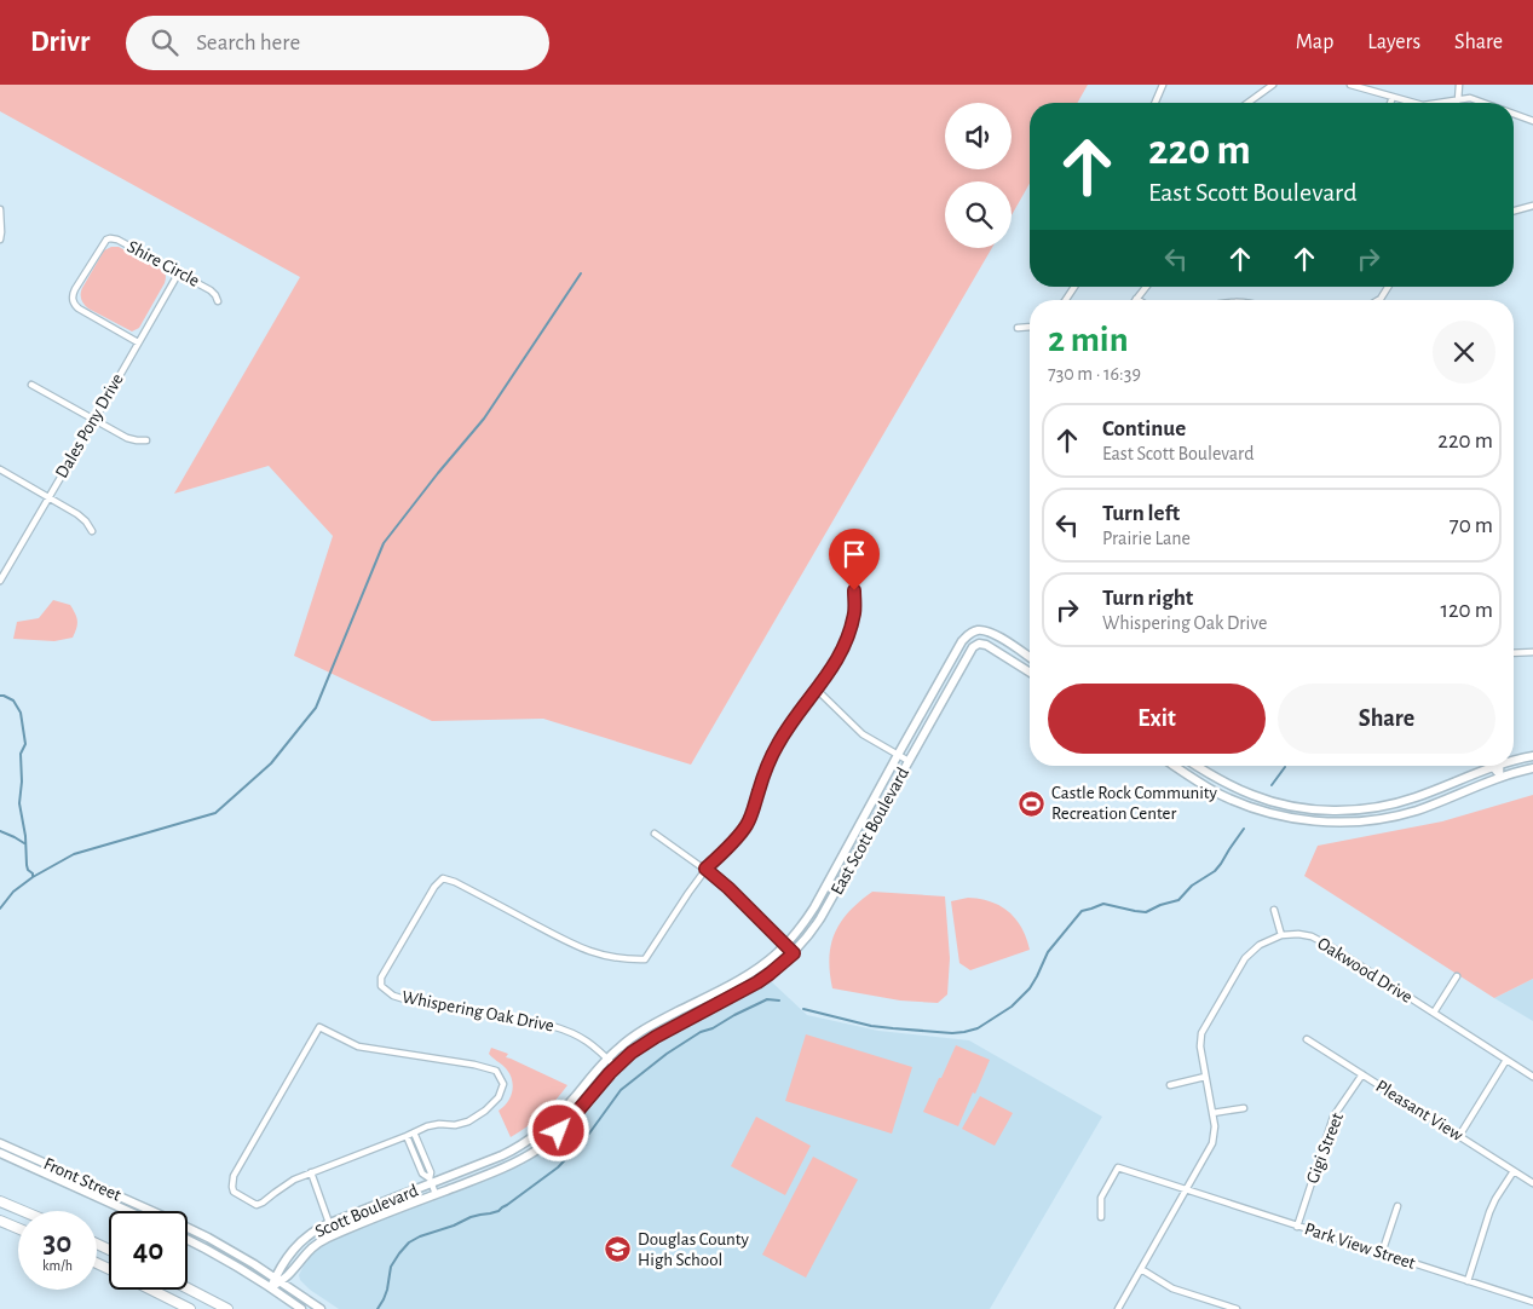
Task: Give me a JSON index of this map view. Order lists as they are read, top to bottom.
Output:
{
  "streets": {
    "street": [
      "Shire Circle",
      "Dales Pony Drive",
      "East Scott Boulevard",
      "Oakwood Drive",
      "Whispering Oak Drive",
      "Pleasant View",
      "Gigi Street",
      "Front Street",
      "Scott Boulevard",
      "Park View Street"
    ]
  },
  "crossings": [
    ["Shire Circle", "Dales Pony Drive"],
    ["East Scott Boulevard", "Scott Boulevard"],
    ["Oakwood Drive", "Park View Street"],
    ["Whispering Oak Drive", "Scott Boulevard"],
    ["Pleasant View", "Gigi Street"],
    ["Gigi Street", "Park View Street"],
    ["Front Street", "Scott Boulevard"]
  ],
  "places": {
    "sports": ["Castle Rock Community Recreation Center"],
    "school or university": ["Douglas County High School"]
  },
  "page": {
    "header": "Drivr",
    "search": "Search here",
    "nav": ["Map", "Layers", "Share"],
    "turn": ["220 m", "East Scott Boulevard"],
    "heading": ["2 min", "730 m · 16:39"],
    "list": [
      {
        "name": "Continue",
        "note": "East Scott Boulevard",
        "value": "220 m"
      },
      {
        "name": "Turn left",
        "note": "Prairie Lane",
        "value": "70 m"
      },
      {
        "name": "Turn right",
        "note": "Whispering Oak Drive",
        "value": "120 m"
      }
    ],
    "buttons": ["Exit", "Share"],
    "speed": "30 km/h",
    "limit": "40"
  }
}
